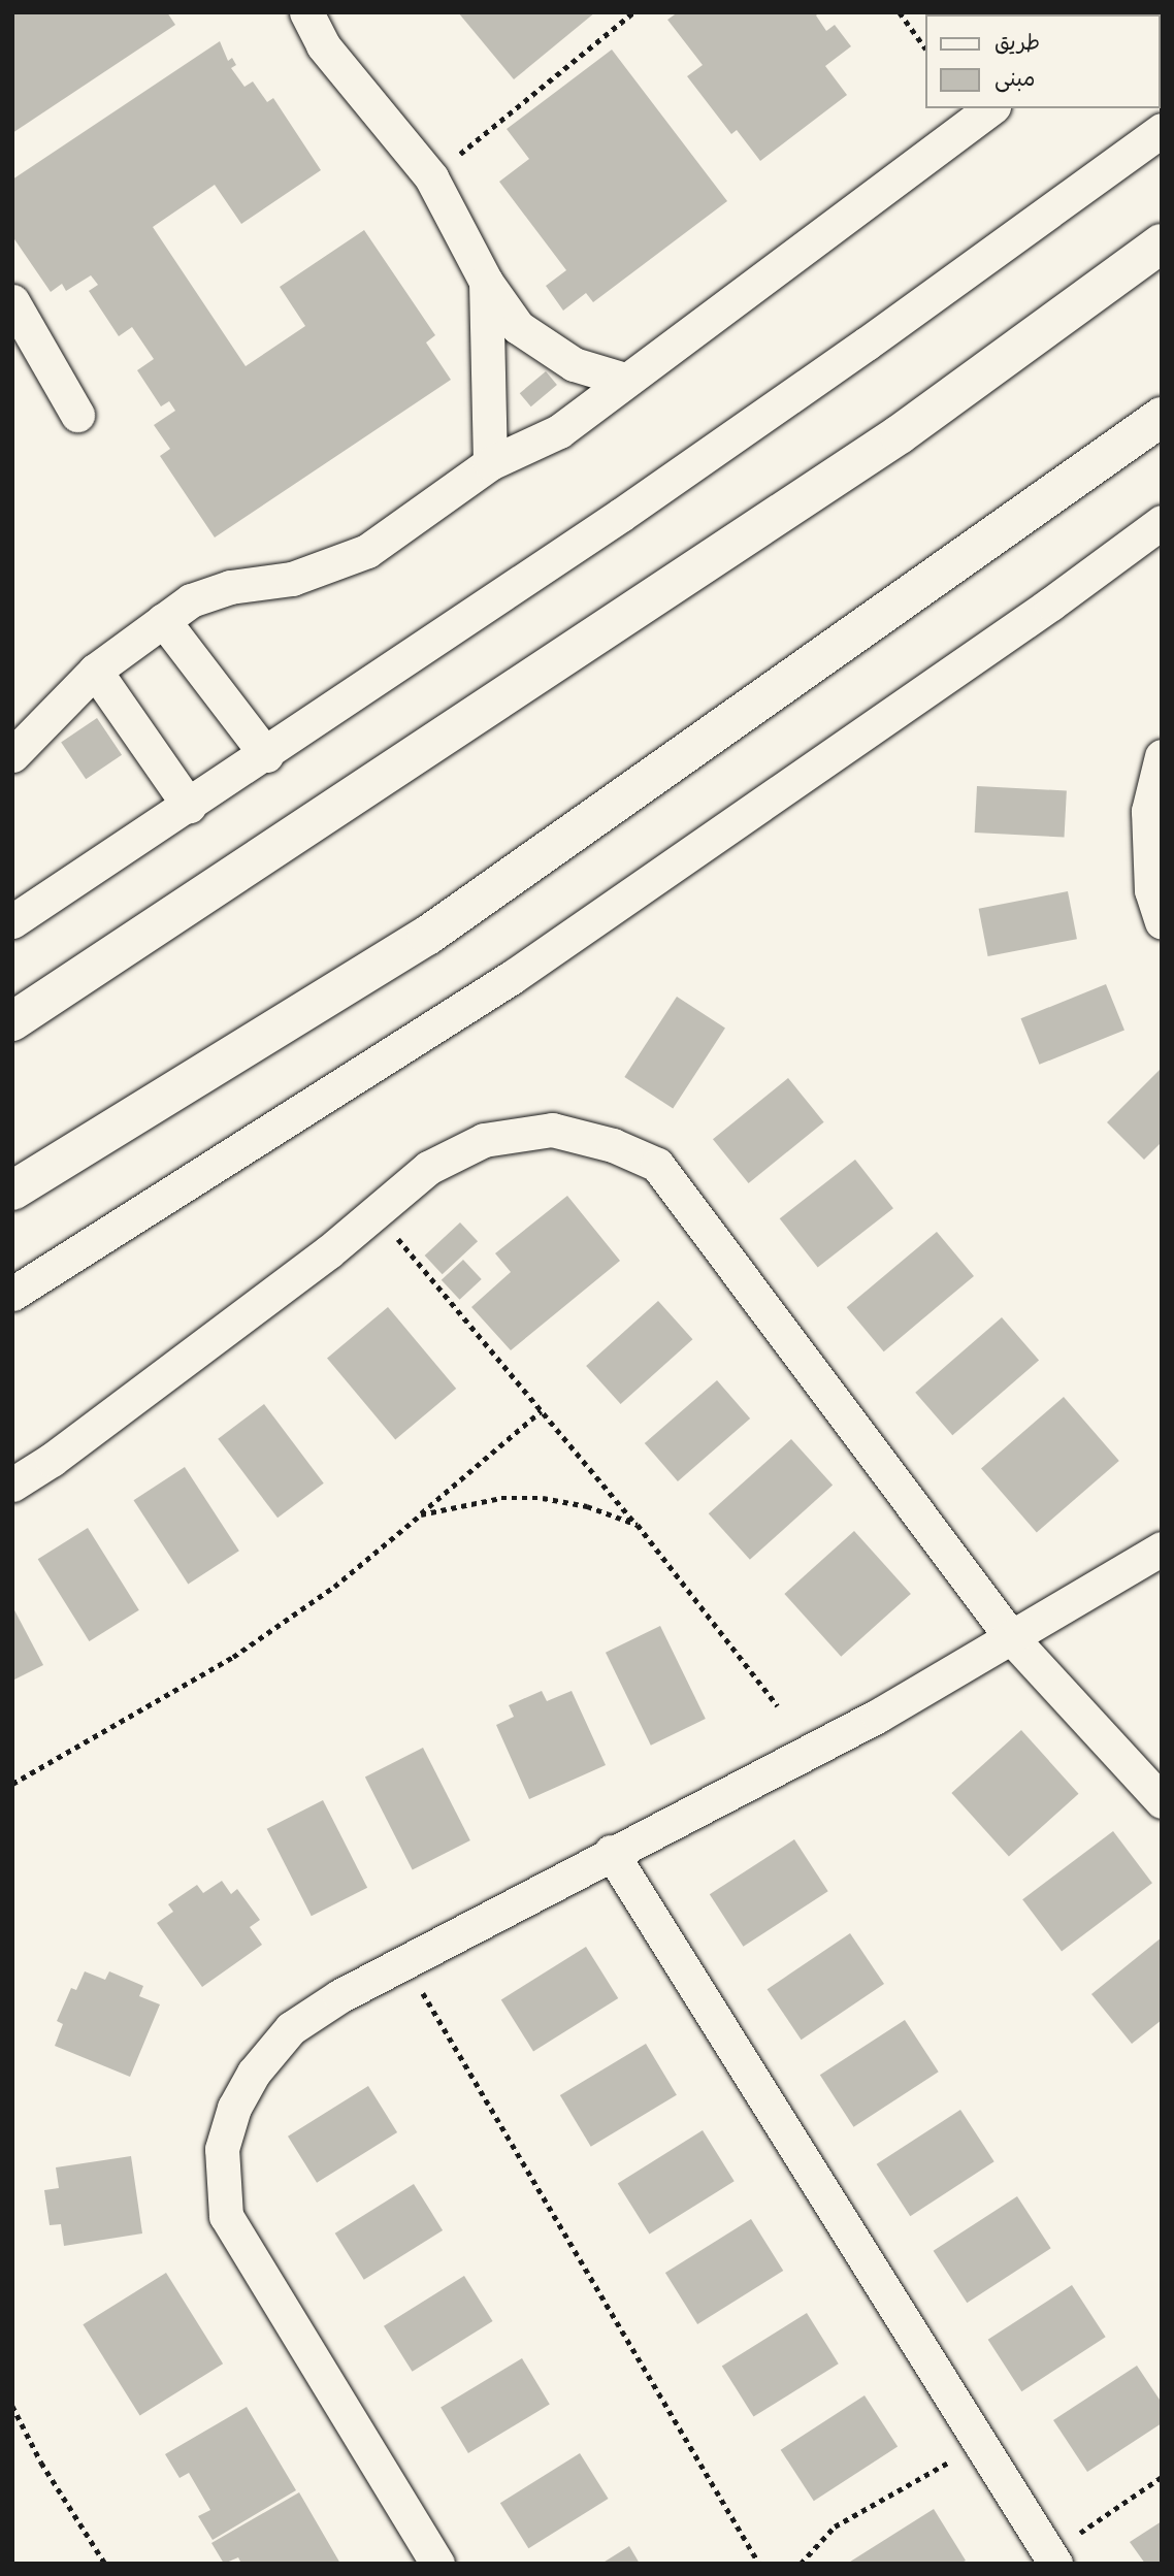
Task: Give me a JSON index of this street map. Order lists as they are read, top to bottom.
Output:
{
  "legend": ["طريق", "مبنى"]
}
